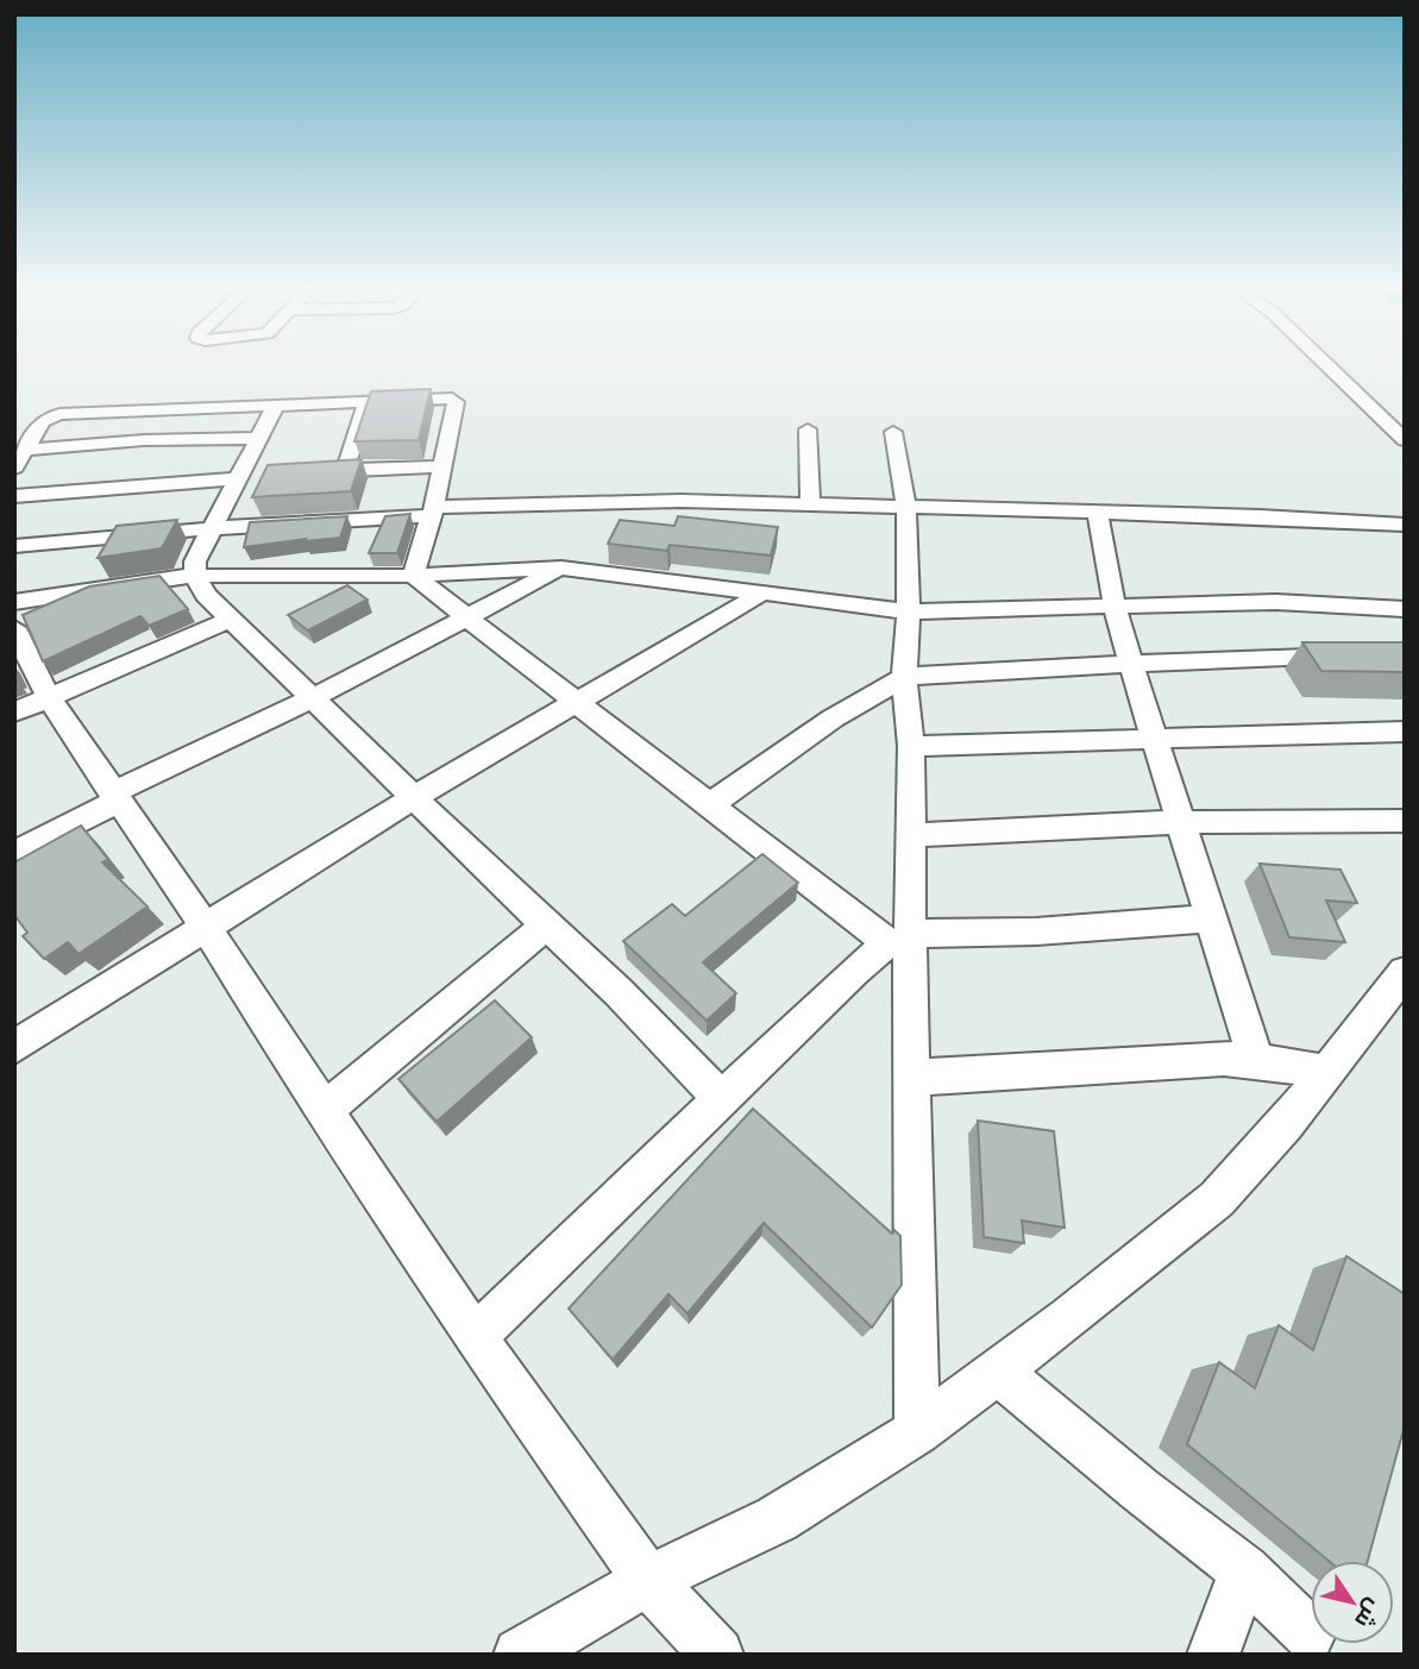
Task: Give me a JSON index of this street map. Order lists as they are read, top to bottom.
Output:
{
  "north": "bottom right"
}
